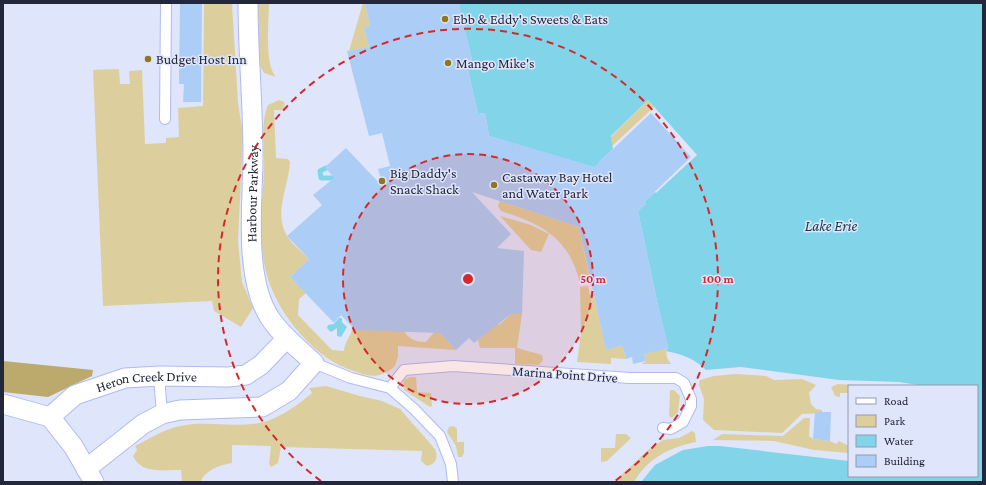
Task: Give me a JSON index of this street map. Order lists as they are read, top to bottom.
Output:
{
  "streets": {
    "street": ["Harbour Parkway", "Heron Creek Drive"],
    "lane": ["Marina Point Drive"]
  },
  "crossings": [
    ["Harbour Parkway", "Heron Creek Drive"]
  ],
  "water": ["Lake Erie"],
  "places": [
    "Ebb & Eddy's Sweets & Eats",
    "Budget Host Inn",
    "Mango Mike's",
    "Big Daddy's Snack Shack",
    "Castaway Bay Hotel and Water Park"
  ],
  "legend": [
    "Road",
    "Park",
    "Water",
    "Building"
  ],
  "rings": ["50 m", "100 m"]
}
